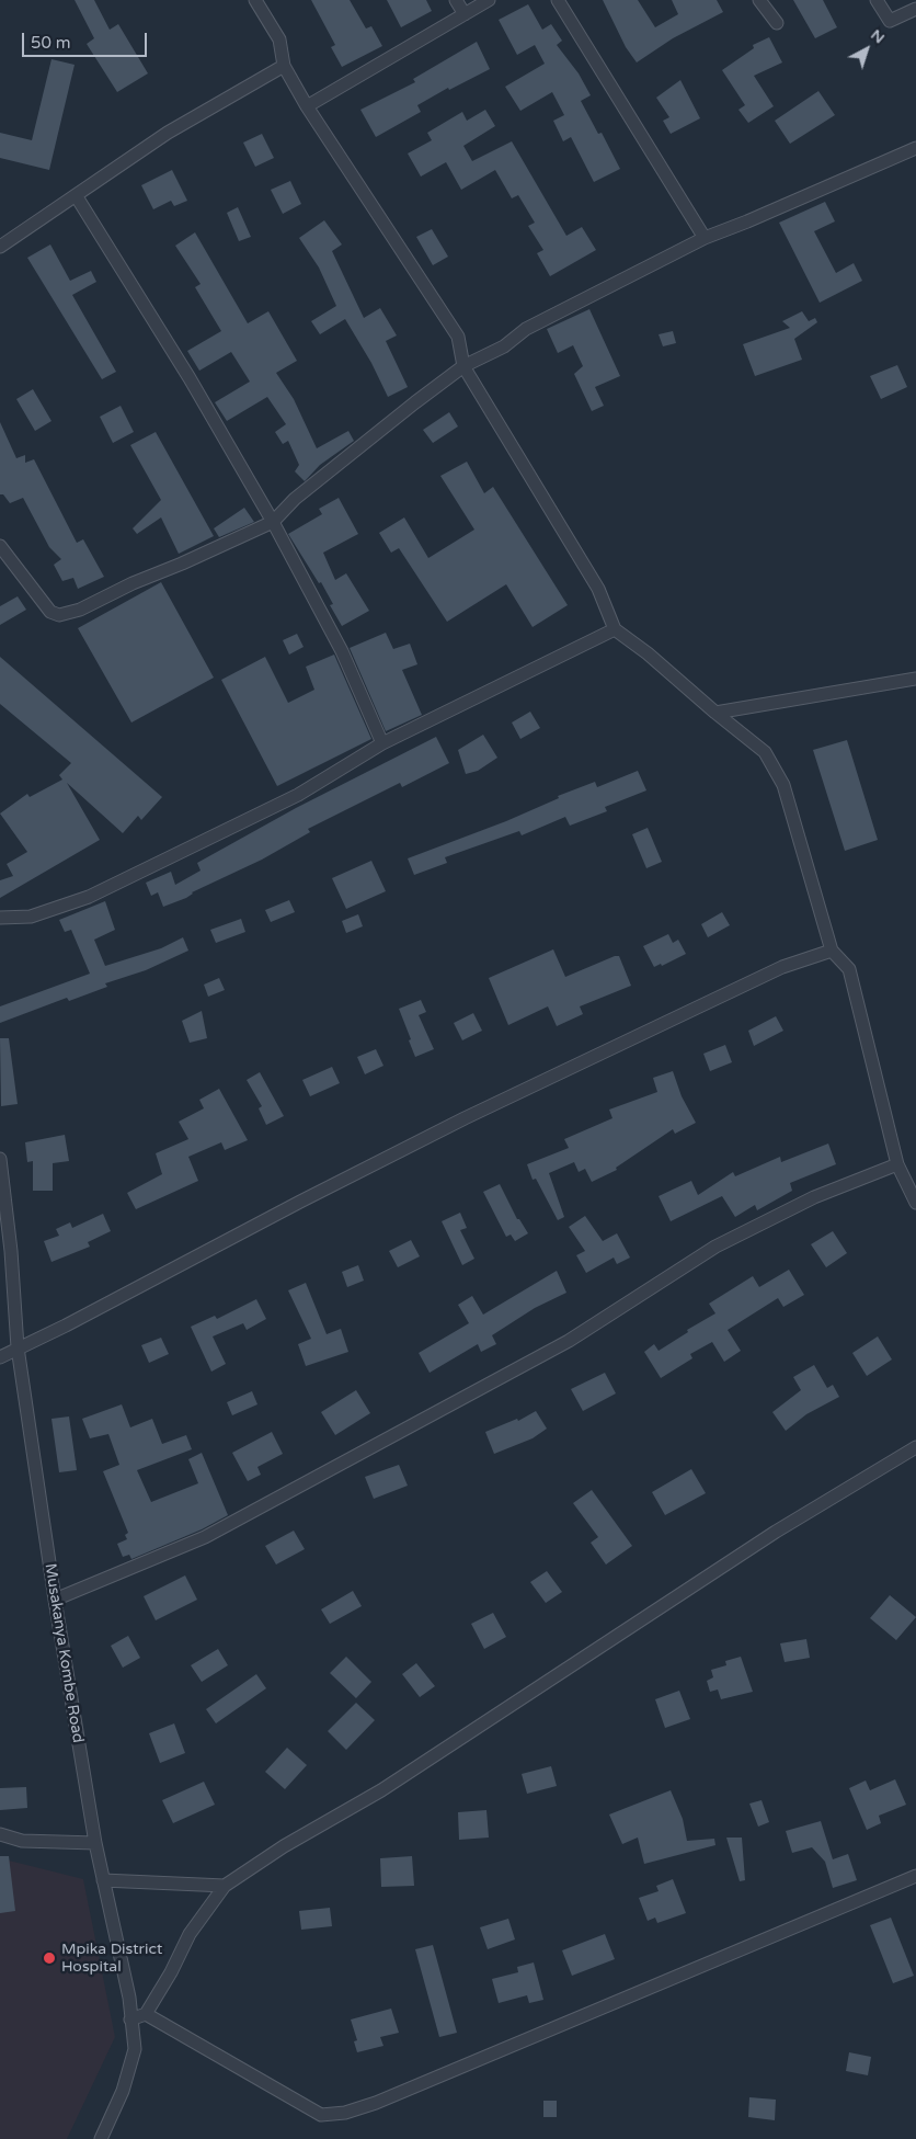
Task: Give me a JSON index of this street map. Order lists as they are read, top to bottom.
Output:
{
  "streets": {
    "street": ["Musakanya Kombe Road"]
  },
  "places": ["Mpika District Hospital"],
  "scale_bar": "50 m",
  "north": "top right"
}
